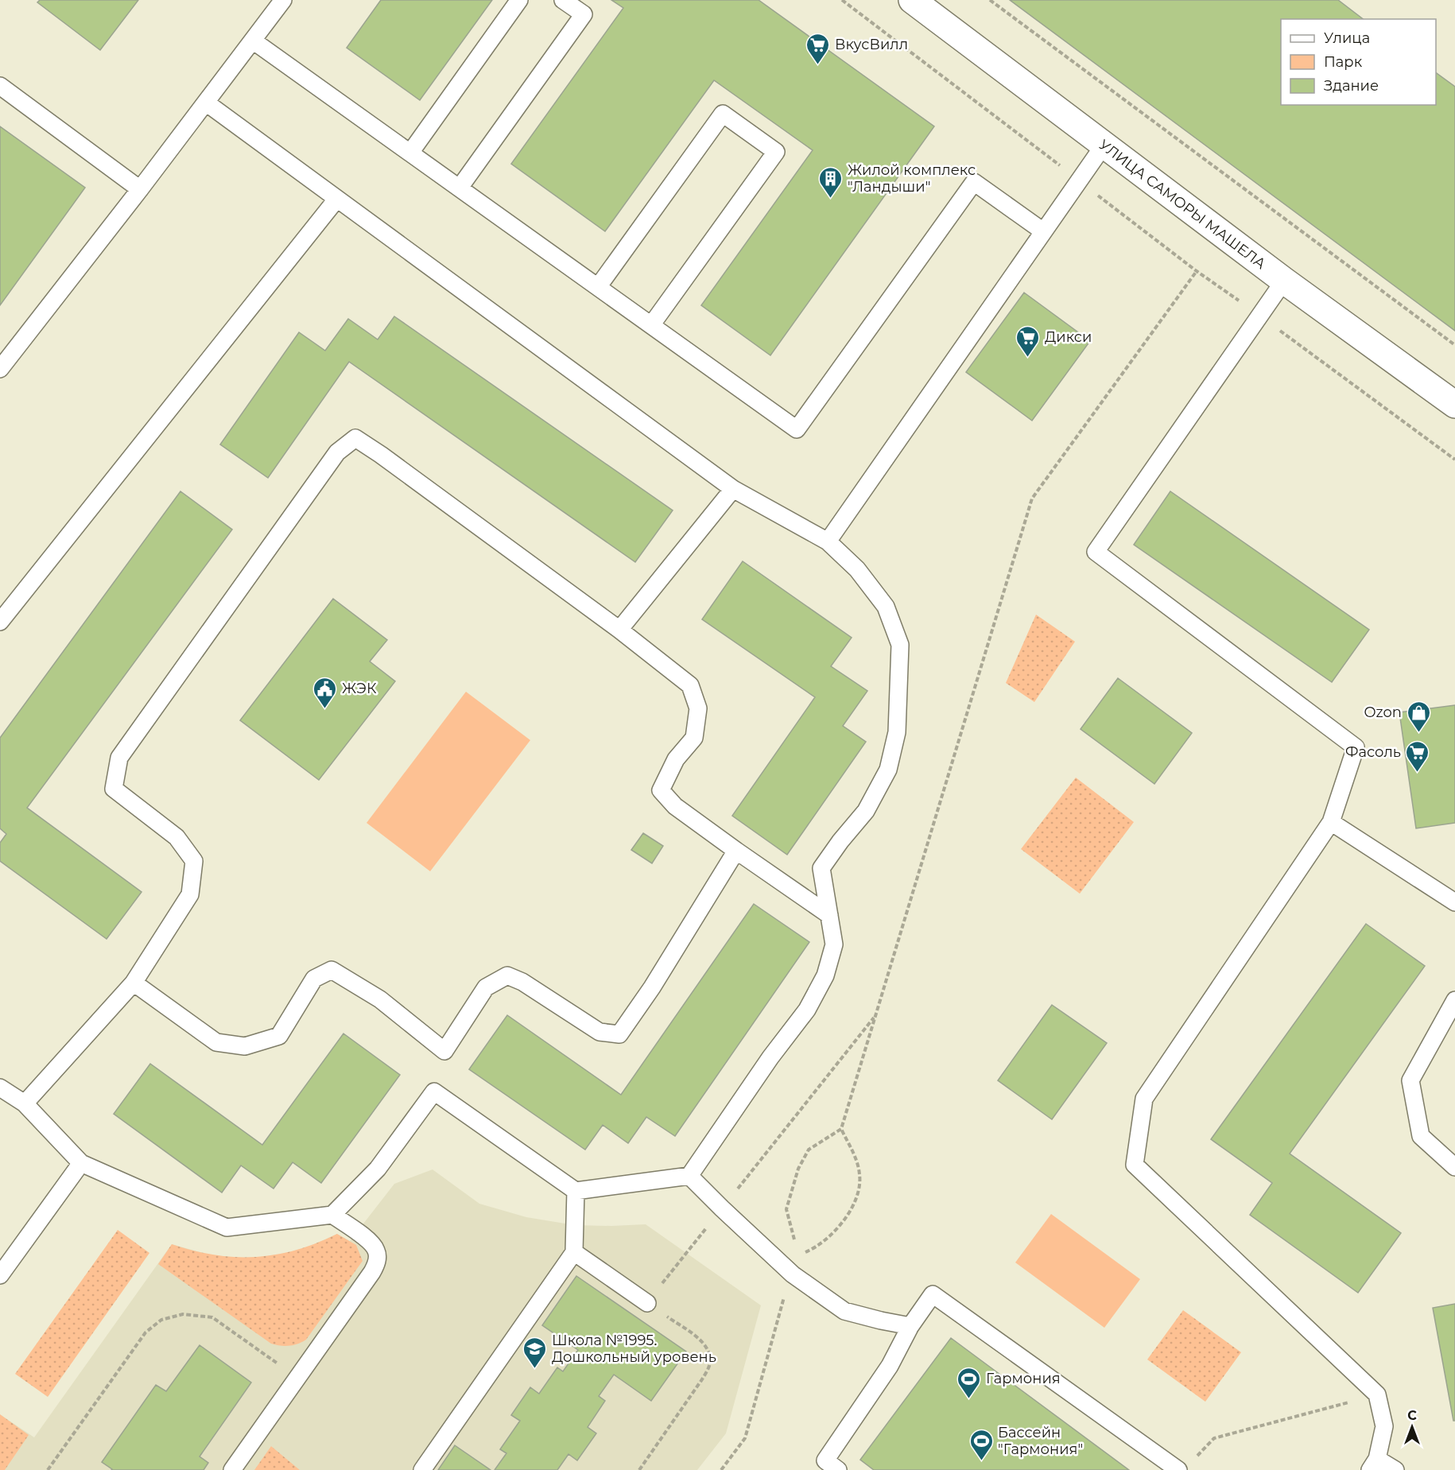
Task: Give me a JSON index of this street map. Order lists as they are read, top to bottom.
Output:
{
  "streets": {
    "street": ["УЛИЦА САМОРЫ МАШЕЛА"]
  },
  "places": {
    "supermarket": ["ВкусВилл", "Дикси", "Фасоль"],
    "building": ["Жилой комплекс \"Ландыши\""],
    "public building": ["ЖЭК"],
    "shop": ["Ozon"],
    "school or university": ["Школа №1995. Дошкольный уровень"],
    "sports": ["Гармония", "Бассейн \"Гармония\""]
  },
  "legend": ["Улица", "Парк", "Здание"],
  "north": "top"
}
